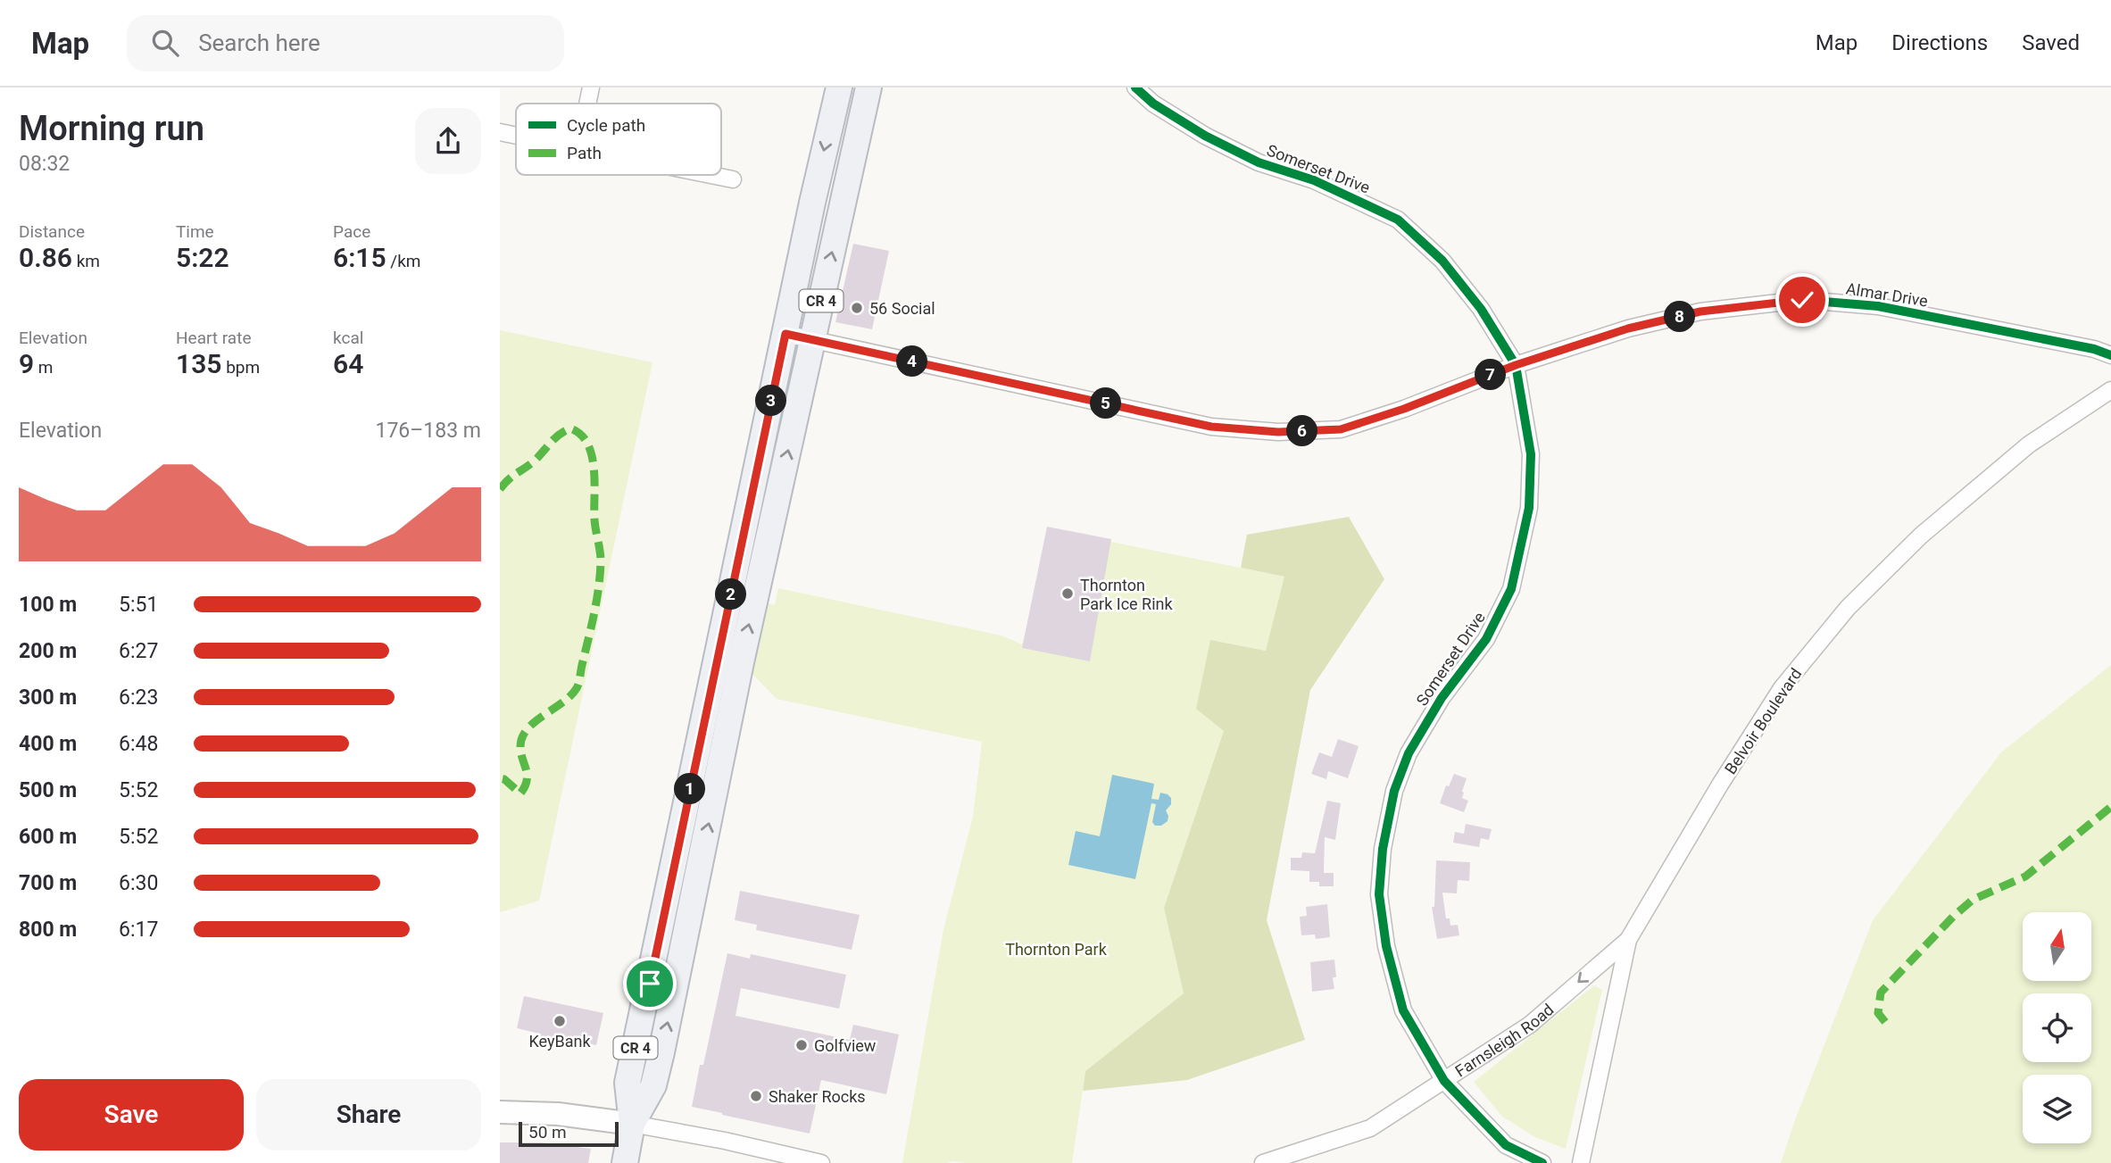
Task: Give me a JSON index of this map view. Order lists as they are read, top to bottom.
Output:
{
  "streets": {
    "main road": ["CR 4"],
    "street": [
      "Somerset Drive",
      "Almar Drive",
      "Belvoir Boulevard",
      "Farnsleigh Road"
    ]
  },
  "crossings": [
    ["Somerset Drive", "Almar Drive"],
    ["Somerset Drive", "Farnsleigh Road"],
    ["Almar Drive", "CR 4"],
    ["Belvoir Boulevard", "Farnsleigh Road"]
  ],
  "one_way": ["Farnsleigh Road"],
  "parks": ["Thornton Park"],
  "places": [
    "56 Social",
    "Thornton Park Ice Rink",
    "KeyBank",
    "Golfview",
    "Shaker Rocks"
  ],
  "legend": ["Cycle path", "Path"],
  "scale_bar": "50 m",
  "north": "top",
  "page": {
    "header": "Map",
    "search": "Search here",
    "nav": ["Map", "Directions", "Saved"],
    "heading": ["Morning run", "08:32"],
    "stats": [
      ["Distance", "0.86 km"],
      ["Time", "5:22"],
      ["Pace", "6:15 /km"],
      ["Elevation", "9 m"],
      ["Heart rate", "135 bpm"],
      ["kcal", "64"]
    ],
    "pins": [
      "8",
      "4",
      "7",
      "3",
      "5",
      "6",
      "2",
      "1"
    ],
    "chart": ["Elevation", "176–183 m"],
    "list": [
      {
        "name": "100 m",
        "note": "5:51"
      },
      {
        "name": "200 m",
        "note": "6:27"
      },
      {
        "name": "300 m",
        "note": "6:23"
      },
      {
        "name": "400 m",
        "note": "6:48"
      },
      {
        "name": "500 m",
        "note": "5:52"
      },
      {
        "name": "600 m",
        "note": "5:52"
      },
      {
        "name": "700 m",
        "note": "6:30"
      },
      {
        "name": "800 m",
        "note": "6:17"
      }
    ],
    "buttons": ["Save", "Share"],
    "scale": "50 m"
  }
}
